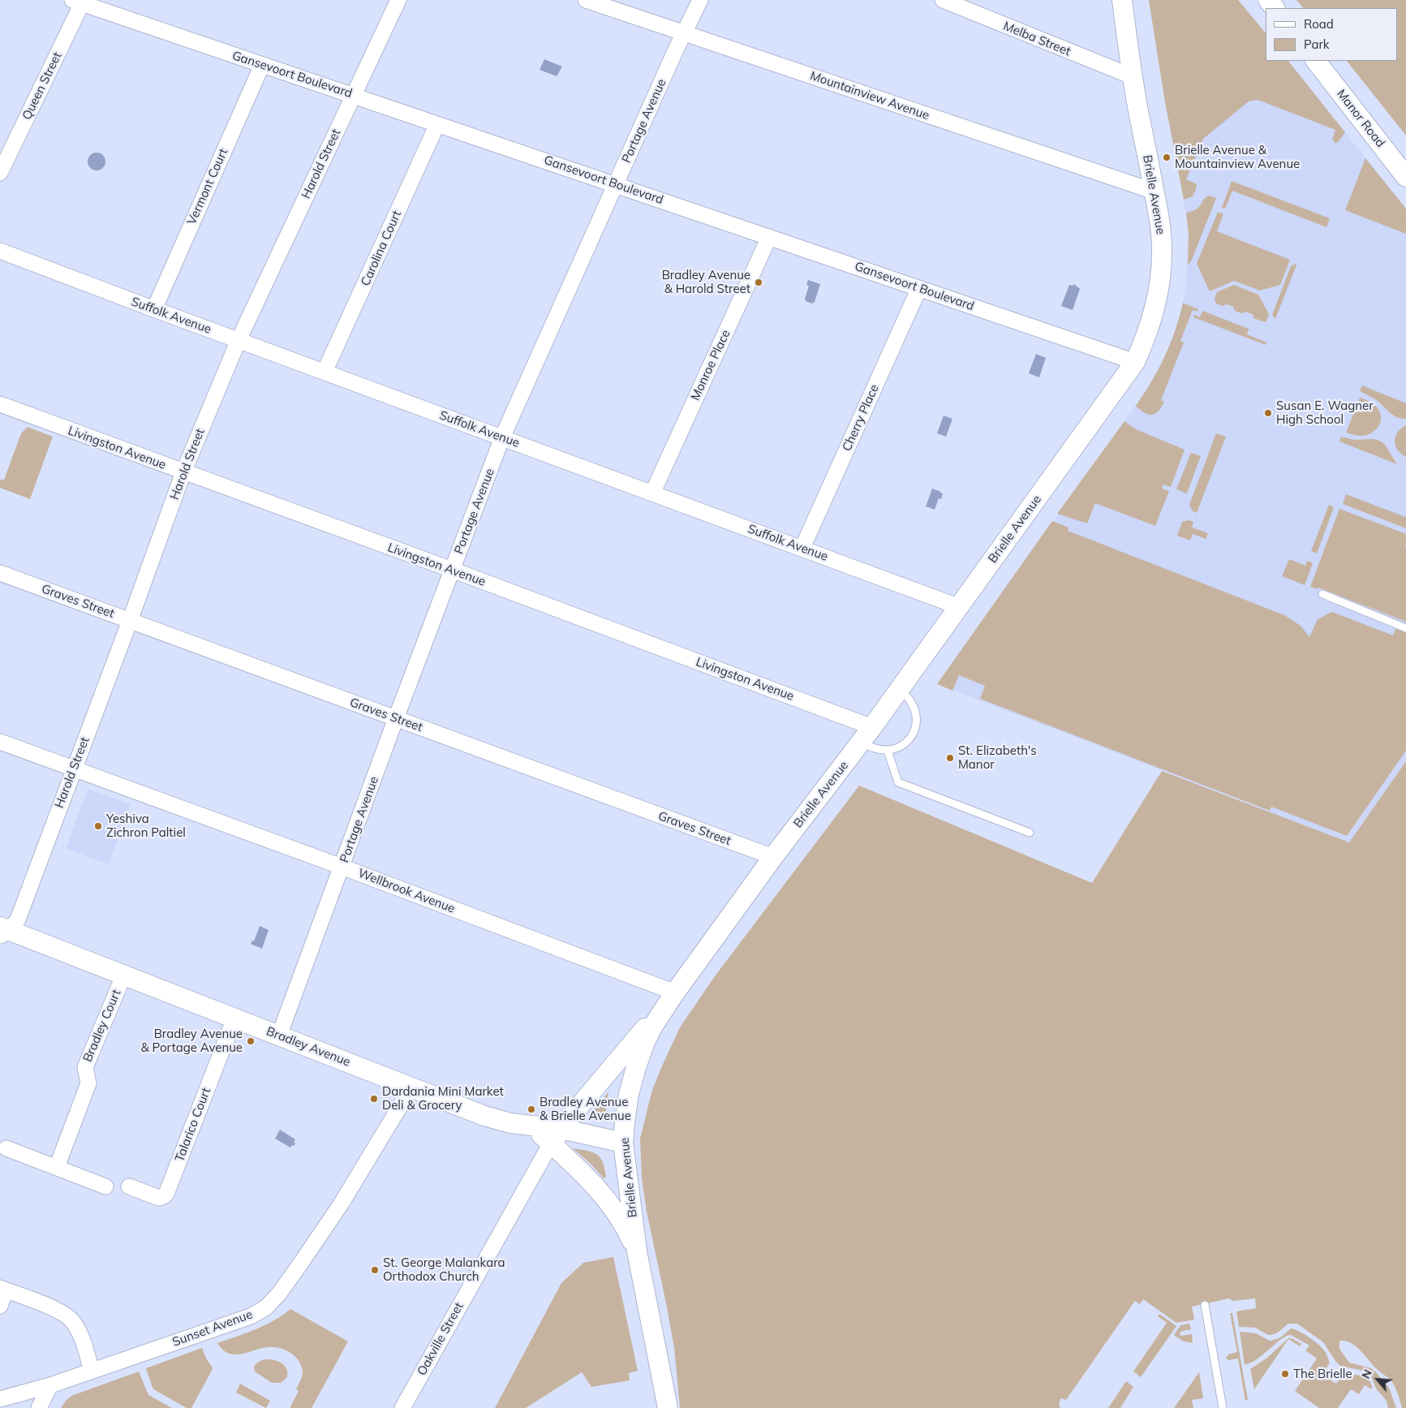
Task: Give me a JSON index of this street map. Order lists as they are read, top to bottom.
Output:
{
  "streets": {
    "street": [
      "Melba Street",
      "Gansevoort Boulevard",
      "Queen Street",
      "Mountainview Avenue",
      "Manor Road",
      "Portage Avenue",
      "Harold Street",
      "Vermont Court",
      "Brielle Avenue",
      "Carolina Court",
      "Suffolk Avenue",
      "Monroe Place",
      "Cherry Place",
      "Livingston Avenue",
      "Graves Street",
      "Wellbrook Avenue",
      "Bradley Court",
      "Bradley Avenue",
      "Talarico Court",
      "Sunset Avenue",
      "Oakville Street"
    ]
  },
  "crossings": [
    ["Melba Street", "Brielle Avenue"],
    ["Gansevoort Boulevard", "Queen Street"],
    ["Gansevoort Boulevard", "Portage Avenue"],
    ["Gansevoort Boulevard", "Harold Street"],
    ["Gansevoort Boulevard", "Vermont Court"],
    ["Gansevoort Boulevard", "Brielle Avenue"],
    ["Gansevoort Boulevard", "Carolina Court"],
    ["Gansevoort Boulevard", "Monroe Place"],
    ["Gansevoort Boulevard", "Cherry Place"],
    ["Mountainview Avenue", "Portage Avenue"],
    ["Mountainview Avenue", "Brielle Avenue"],
    ["Portage Avenue", "Suffolk Avenue"],
    ["Portage Avenue", "Livingston Avenue"],
    ["Portage Avenue", "Graves Street"],
    ["Portage Avenue", "Wellbrook Avenue"],
    ["Portage Avenue", "Bradley Avenue"],
    ["Harold Street", "Suffolk Avenue"],
    ["Harold Street", "Livingston Avenue"],
    ["Harold Street", "Graves Street"],
    ["Harold Street", "Wellbrook Avenue"],
    ["Harold Street", "Bradley Avenue"],
    ["Vermont Court", "Suffolk Avenue"],
    ["Brielle Avenue", "Suffolk Avenue"],
    ["Brielle Avenue", "Livingston Avenue"],
    ["Brielle Avenue", "Graves Street"],
    ["Brielle Avenue", "Wellbrook Avenue"],
    ["Brielle Avenue", "Bradley Avenue"],
    ["Brielle Avenue", "Oakville Street"],
    ["Carolina Court", "Suffolk Avenue"],
    ["Suffolk Avenue", "Monroe Place"],
    ["Suffolk Avenue", "Cherry Place"],
    ["Bradley Court", "Bradley Avenue"],
    ["Bradley Avenue", "Talarico Court"],
    ["Bradley Avenue", "Sunset Avenue"]
  ],
  "places": [
    "Brielle Avenue & Mountainview Avenue",
    "Bradley Avenue & Harold Street",
    "Susan E. Wagner High School",
    "St. Elizabeth's Manor",
    "Yeshiva Zichron Paltiel",
    "Bradley Avenue & Portage Avenue",
    "Dardania Mini Market Deli & Grocery",
    "Bradley Avenue & Brielle Avenue",
    "St. George Malankara Orthodox Church",
    "The Brielle"
  ],
  "legend": ["Road", "Park"],
  "north": "top left"
}
